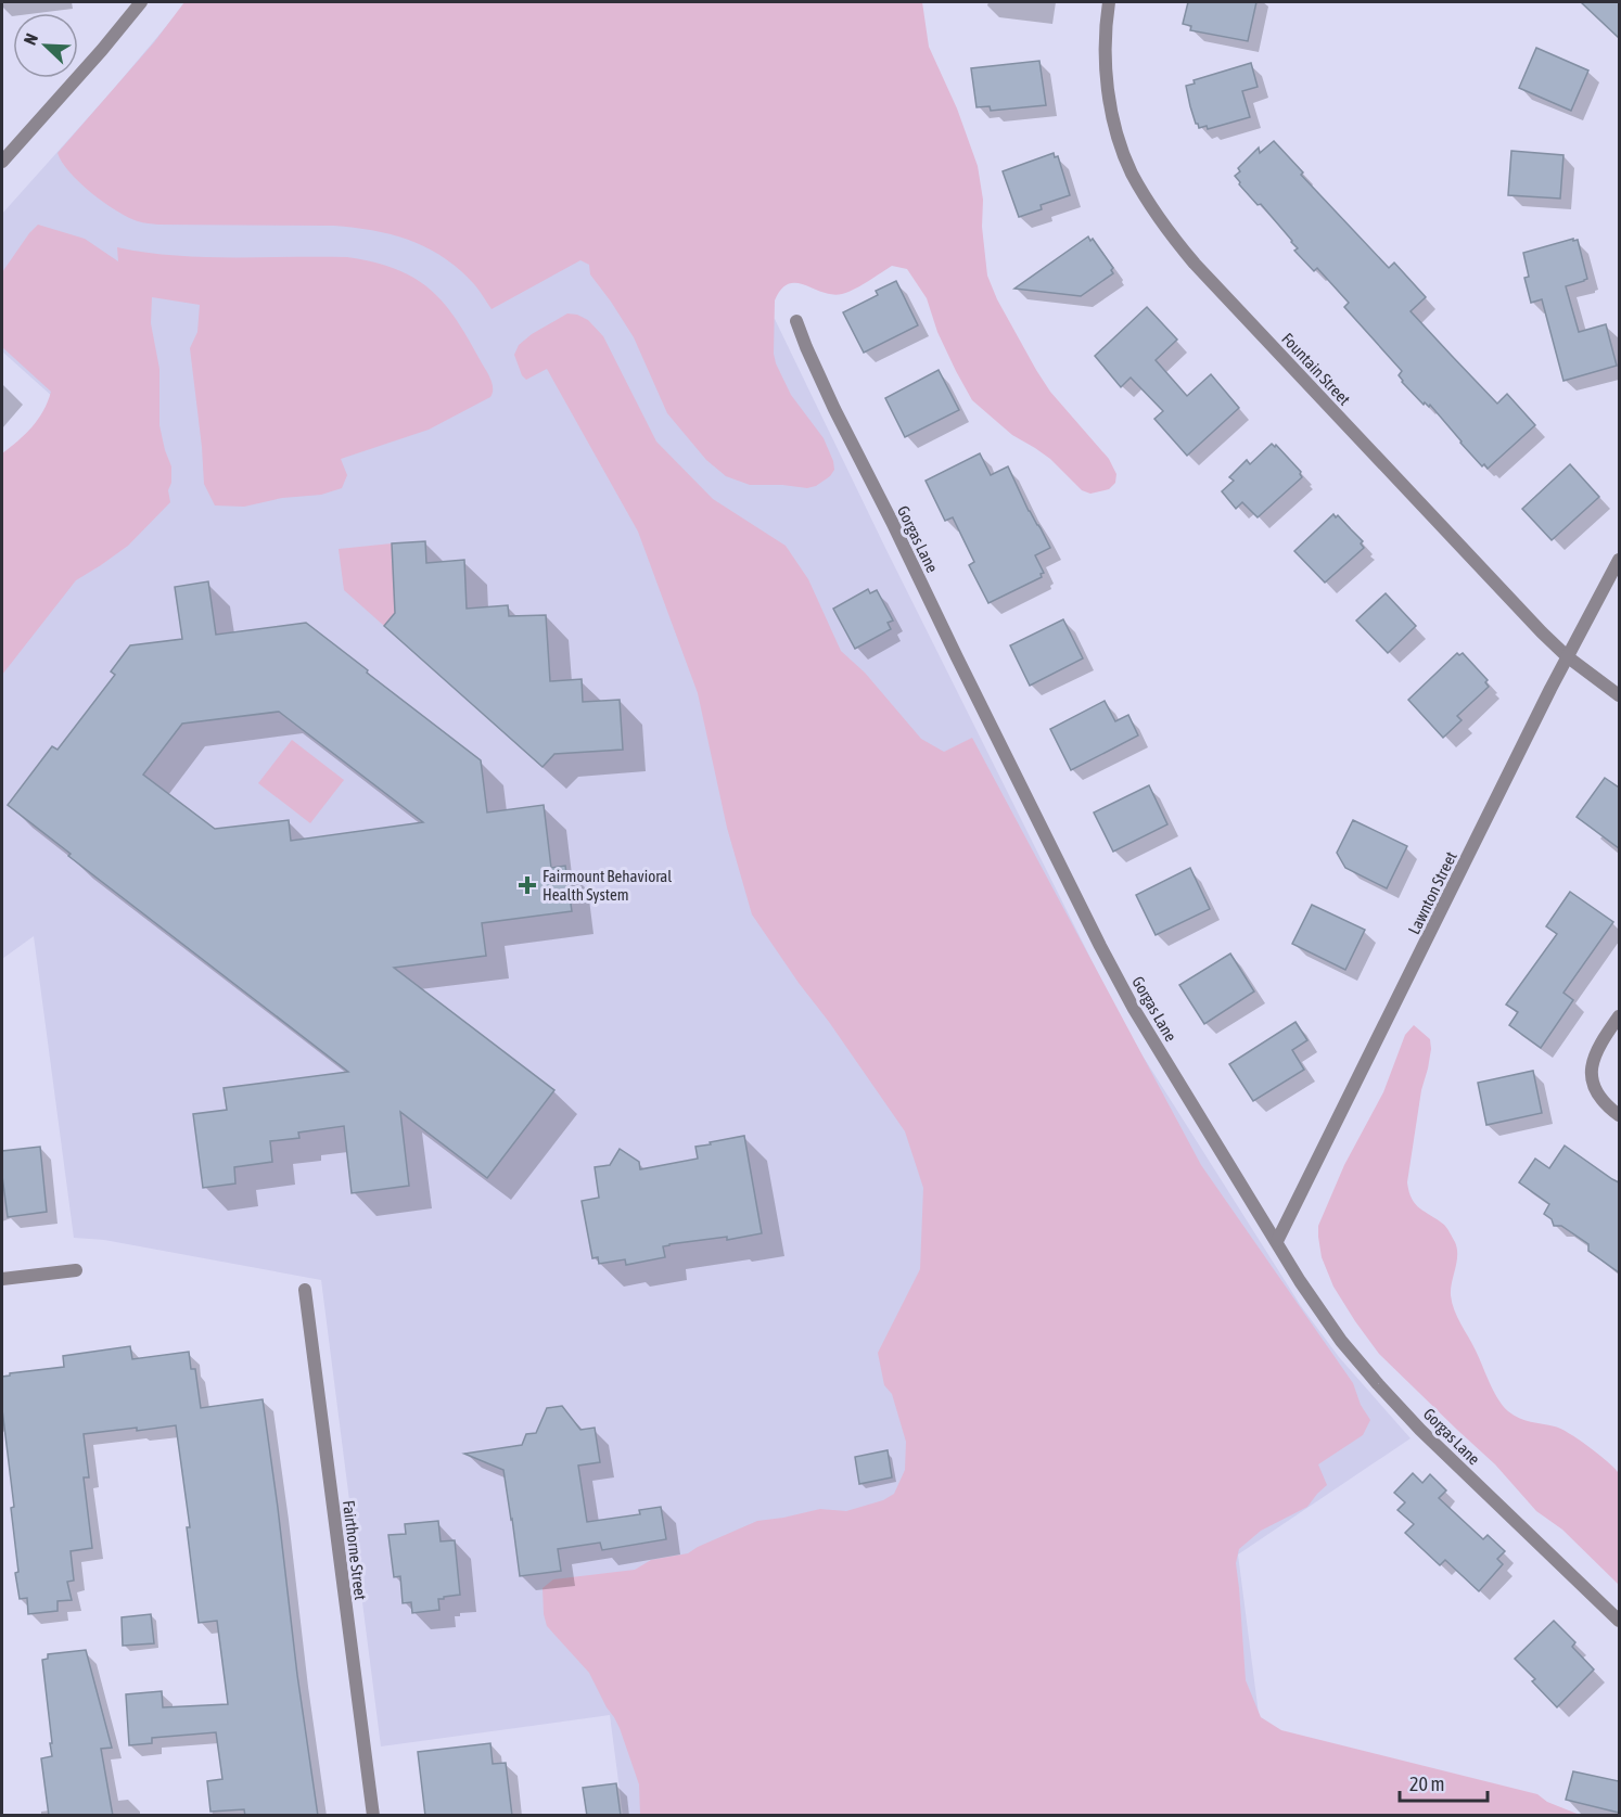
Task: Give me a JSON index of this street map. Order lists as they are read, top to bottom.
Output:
{
  "streets": {
    "street": [
      "Fountain Street",
      "Gorgas Lane",
      "Lawnton Street",
      "Fairthorne Street"
    ]
  },
  "crossings": [
    ["Fountain Street", "Lawnton Street"],
    ["Gorgas Lane", "Lawnton Street"]
  ],
  "places": {
    "health": ["Fairmount Behavioral Health System"]
  },
  "scale_bar": "20 m",
  "north": "top left"
}
